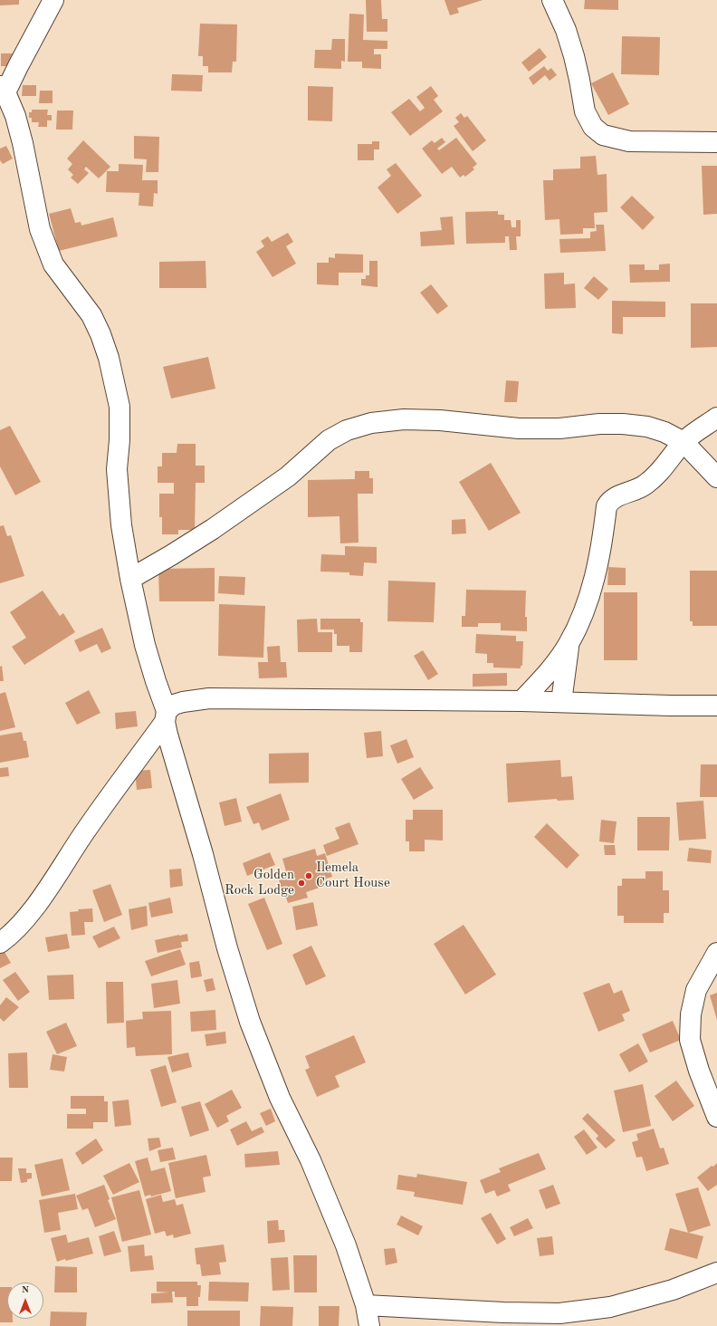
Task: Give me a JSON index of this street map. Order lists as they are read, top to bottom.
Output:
{
  "places": ["Ilemela Court House", "Golden Rock Lodge"],
  "north": "top"
}
